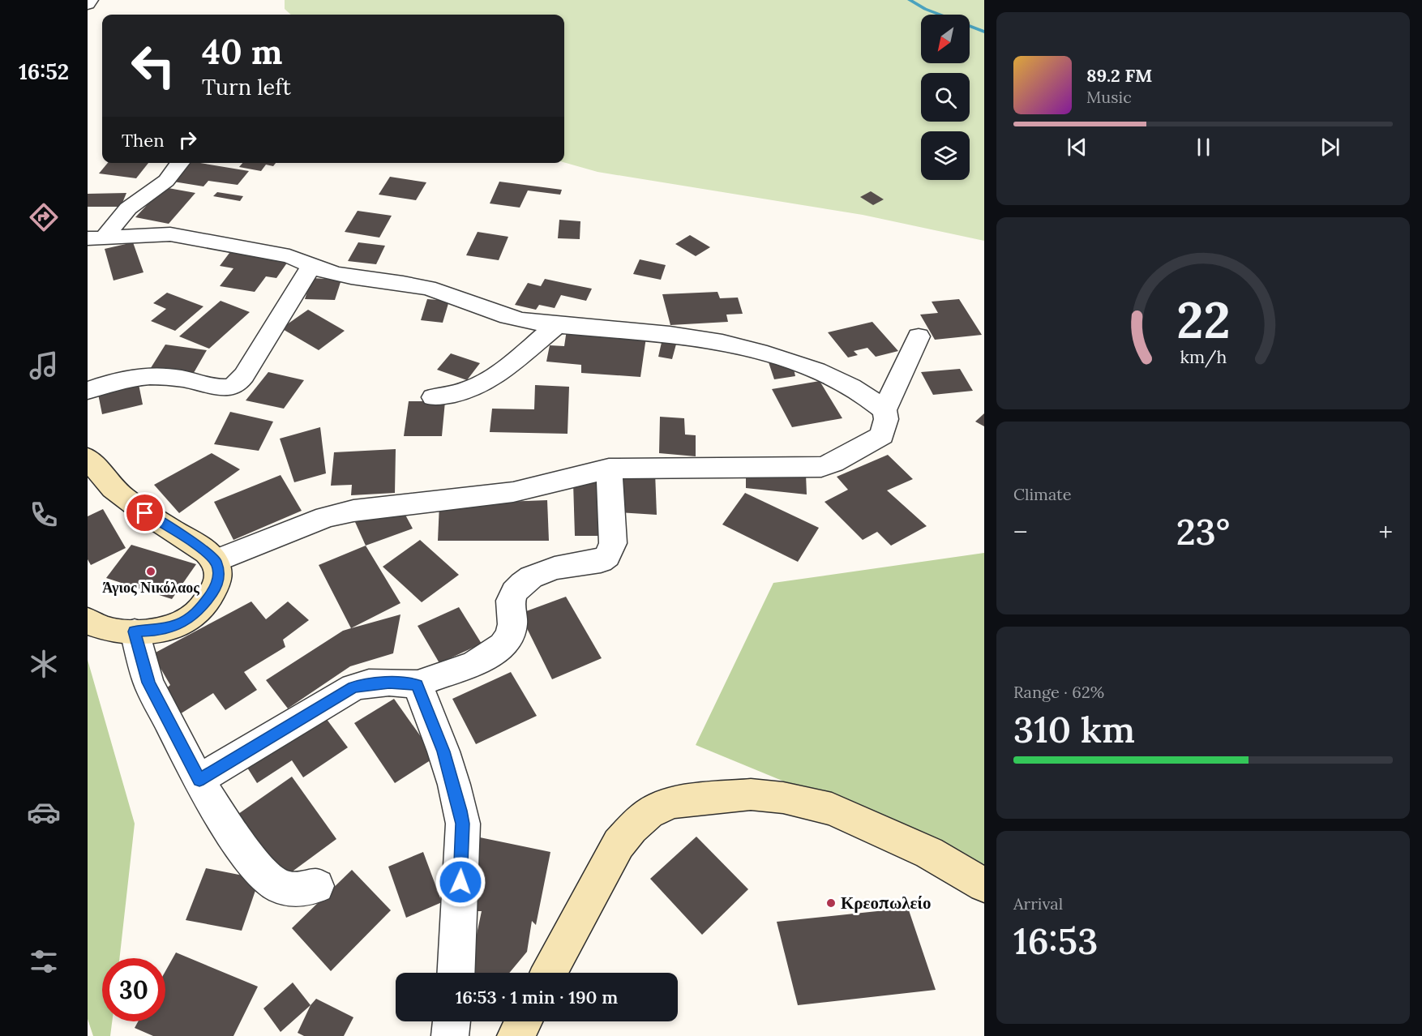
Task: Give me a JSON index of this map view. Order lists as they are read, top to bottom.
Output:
{
  "places": ["Άγιος Νικόλαος", "Κρεοπωλείο"],
  "north": "bottom left",
  "page": {
    "tabs": "16:52",
    "turn": ["40 m", "Turn left"],
    "song": ["89.2 FM", "Music"],
    "then": "Then",
    "tile": [
      "Climate",
      ["Range · 62%", "310 km"],
      ["Arrival", "16:53"]
    ],
    "heat": ["−", "23°", "+"],
    "limit": "30",
    "trip": "16:53 · 1 min · 190 m",
    "gauge": ["22", "km/h"]
  }
}
